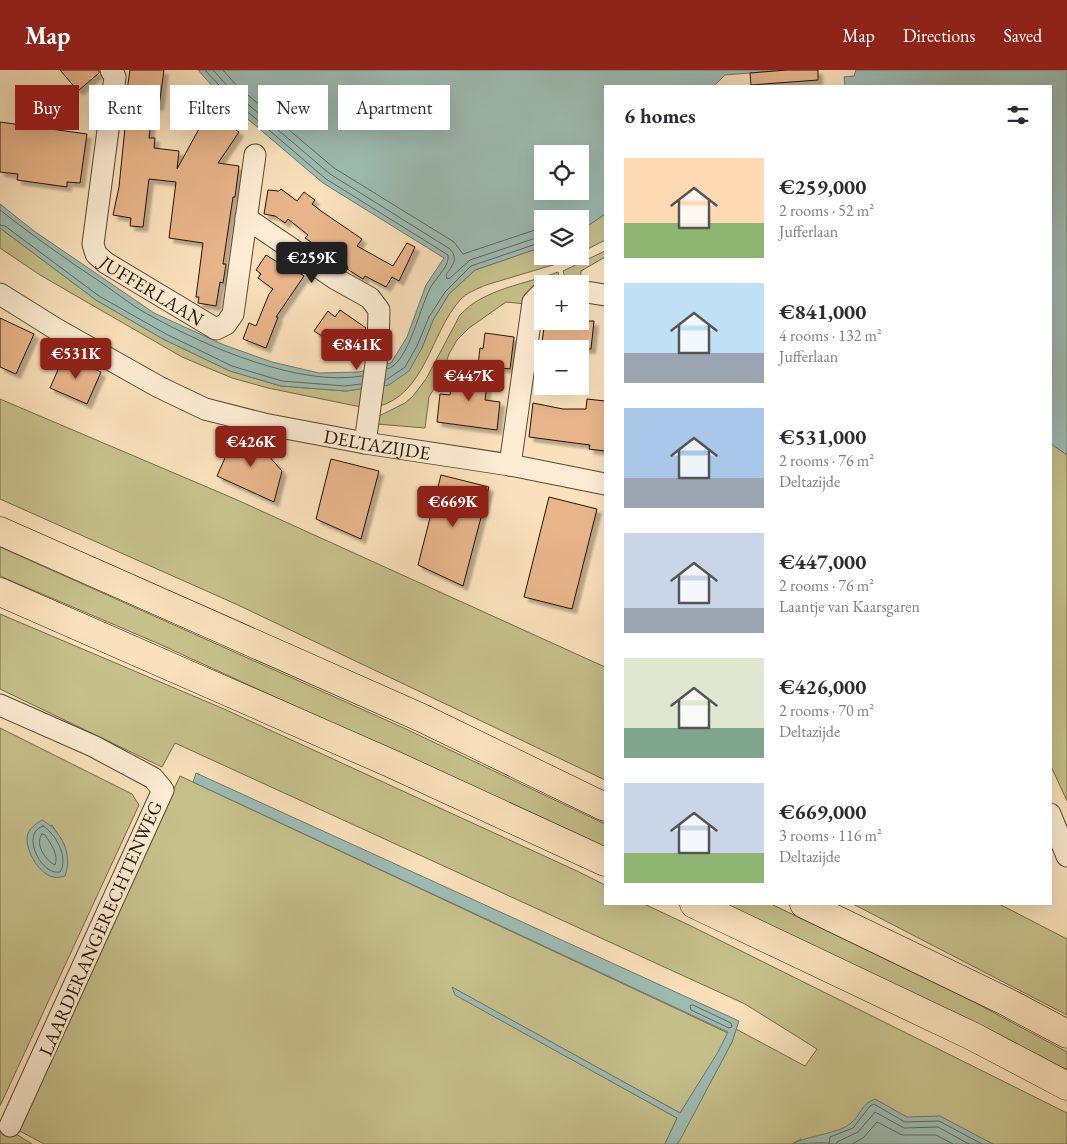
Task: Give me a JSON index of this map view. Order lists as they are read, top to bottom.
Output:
{
  "streets": {
    "street": ["JUFFERLAAN", "DELTAZIJDE", "LAARDERANGERECHTENWEG"]
  },
  "page": {
    "header": "Map",
    "nav": ["Map", "Directions", "Saved"],
    "chip": [
      "Buy",
      "Rent",
      "Filters",
      "New",
      "Apartment"
    ],
    "heading": "6 homes",
    "map_buttons": ["+", "−"],
    "list": [
      {
        "name": "€259,000",
        "note": "2 rooms · 52 m² · Jufferlaan"
      },
      {
        "name": "€841,000",
        "note": "4 rooms · 132 m² · Jufferlaan"
      },
      {
        "name": "€531,000",
        "note": "2 rooms · 76 m² · Deltazijde"
      },
      {
        "name": "€447,000",
        "note": "2 rooms · 76 m² · Laantje van Kaarsgaren"
      },
      {
        "name": "€426,000",
        "note": "2 rooms · 70 m² · Deltazijde"
      },
      {
        "name": "€669,000",
        "note": "3 rooms · 116 m² · Deltazijde"
      }
    ],
    "price": [
      "€259K",
      "€841K",
      "€531K",
      "€447K",
      "€426K",
      "€669K"
    ]
  }
}
